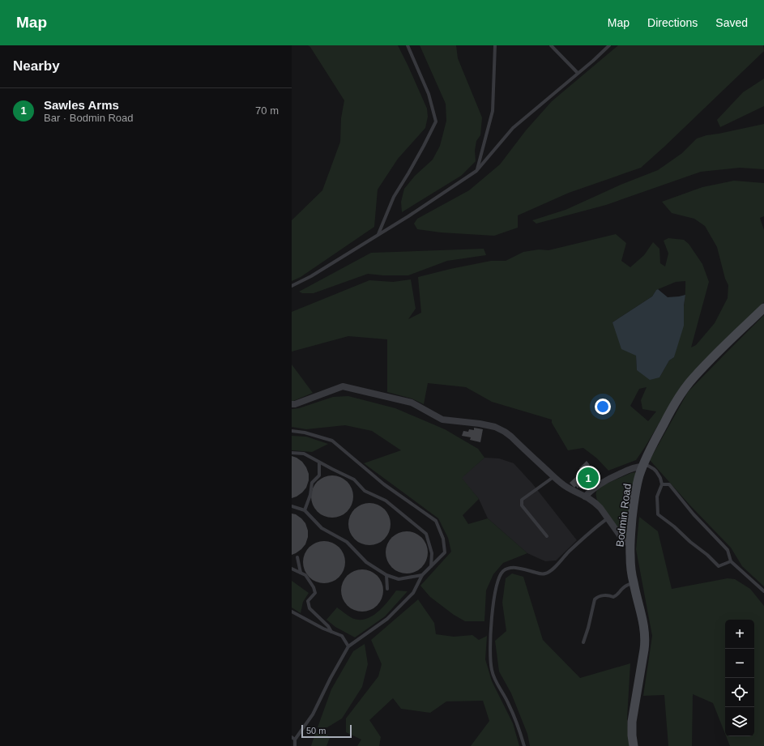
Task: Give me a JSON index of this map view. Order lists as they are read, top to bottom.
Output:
{
  "streets": {
    "main road": ["Bodmin Road"]
  },
  "scale_bar": "50 m",
  "page": {
    "header": "Map",
    "nav": ["Map", "Directions", "Saved"],
    "heading": "Nearby",
    "list": [
      {
        "mark": "1",
        "name": "Sawles Arms",
        "note": "Bar · Bodmin Road",
        "value": "70 m"
      }
    ],
    "pins": "1",
    "map_buttons": ["+", "−"],
    "scale": "50 m"
  }
}
